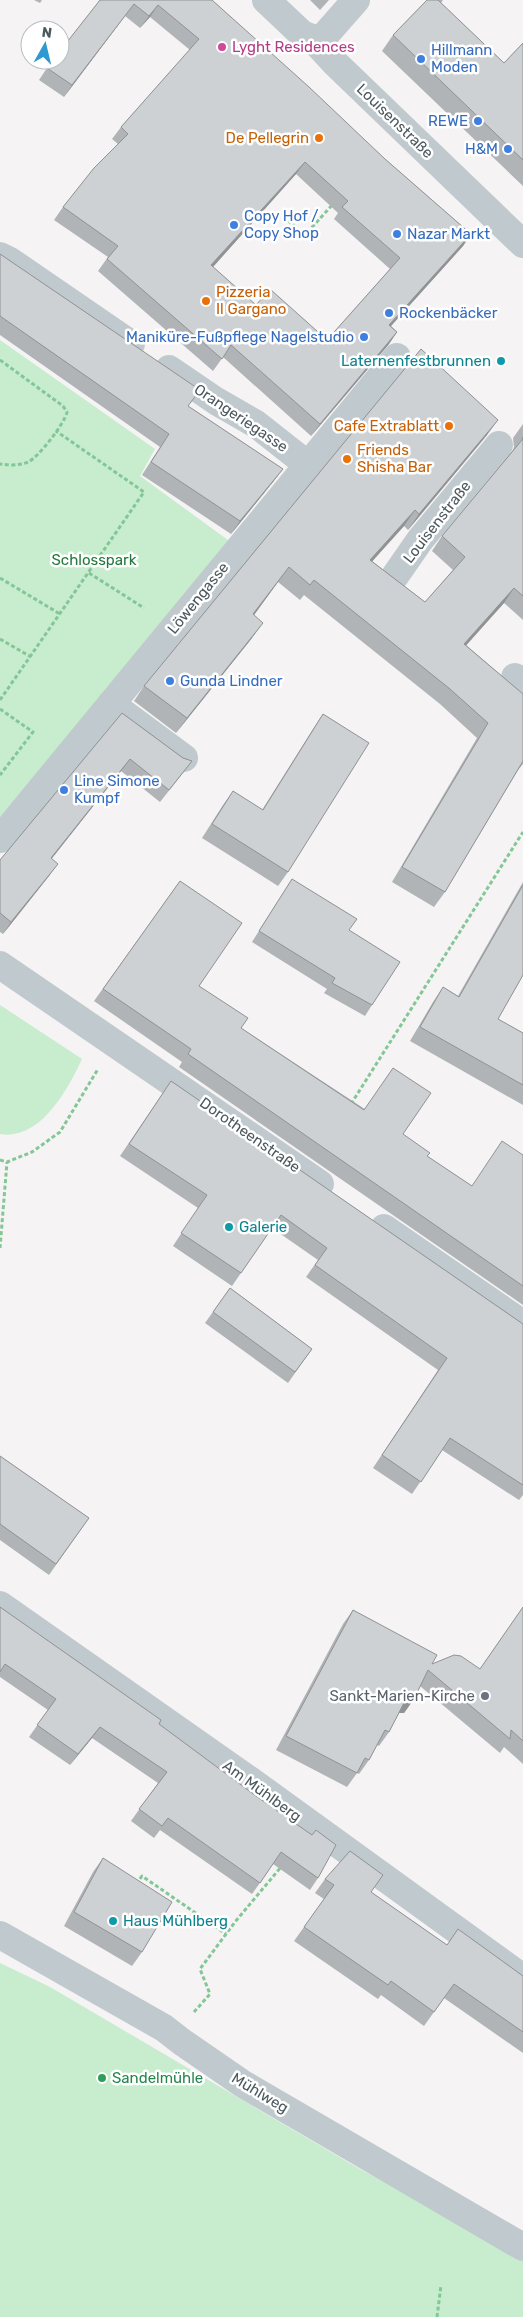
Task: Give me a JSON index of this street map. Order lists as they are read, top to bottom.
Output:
{
  "streets": {
    "street": [
      "Louisenstraße",
      "Orangeriegasse",
      "Löwengasse",
      "Dorotheenstraße",
      "Am Mühlberg",
      "Mühlweg"
    ]
  },
  "crossings": [
    ["Orangeriegasse", "Löwengasse"]
  ],
  "parks": ["Schlosspark"],
  "places": [
    "Lyght Residences",
    "Hillmann Moden",
    "REWE",
    "De Pellegrin",
    "H&M",
    "Copy Hof / Copy Shop",
    "Nazar Markt",
    "Pizzeria Il Gargano",
    "Rockenbäcker",
    "Maniküre-Fußpflege Nagelstudio",
    "Laternenfestbrunnen",
    "Cafe Extrablatt",
    "Friends Shisha Bar",
    "Gunda Lindner",
    "Line Simone Kumpf",
    "Galerie",
    "Sankt-Marien-Kirche",
    "Haus Mühlberg",
    "Sandelmühle"
  ],
  "north": "top"
}
